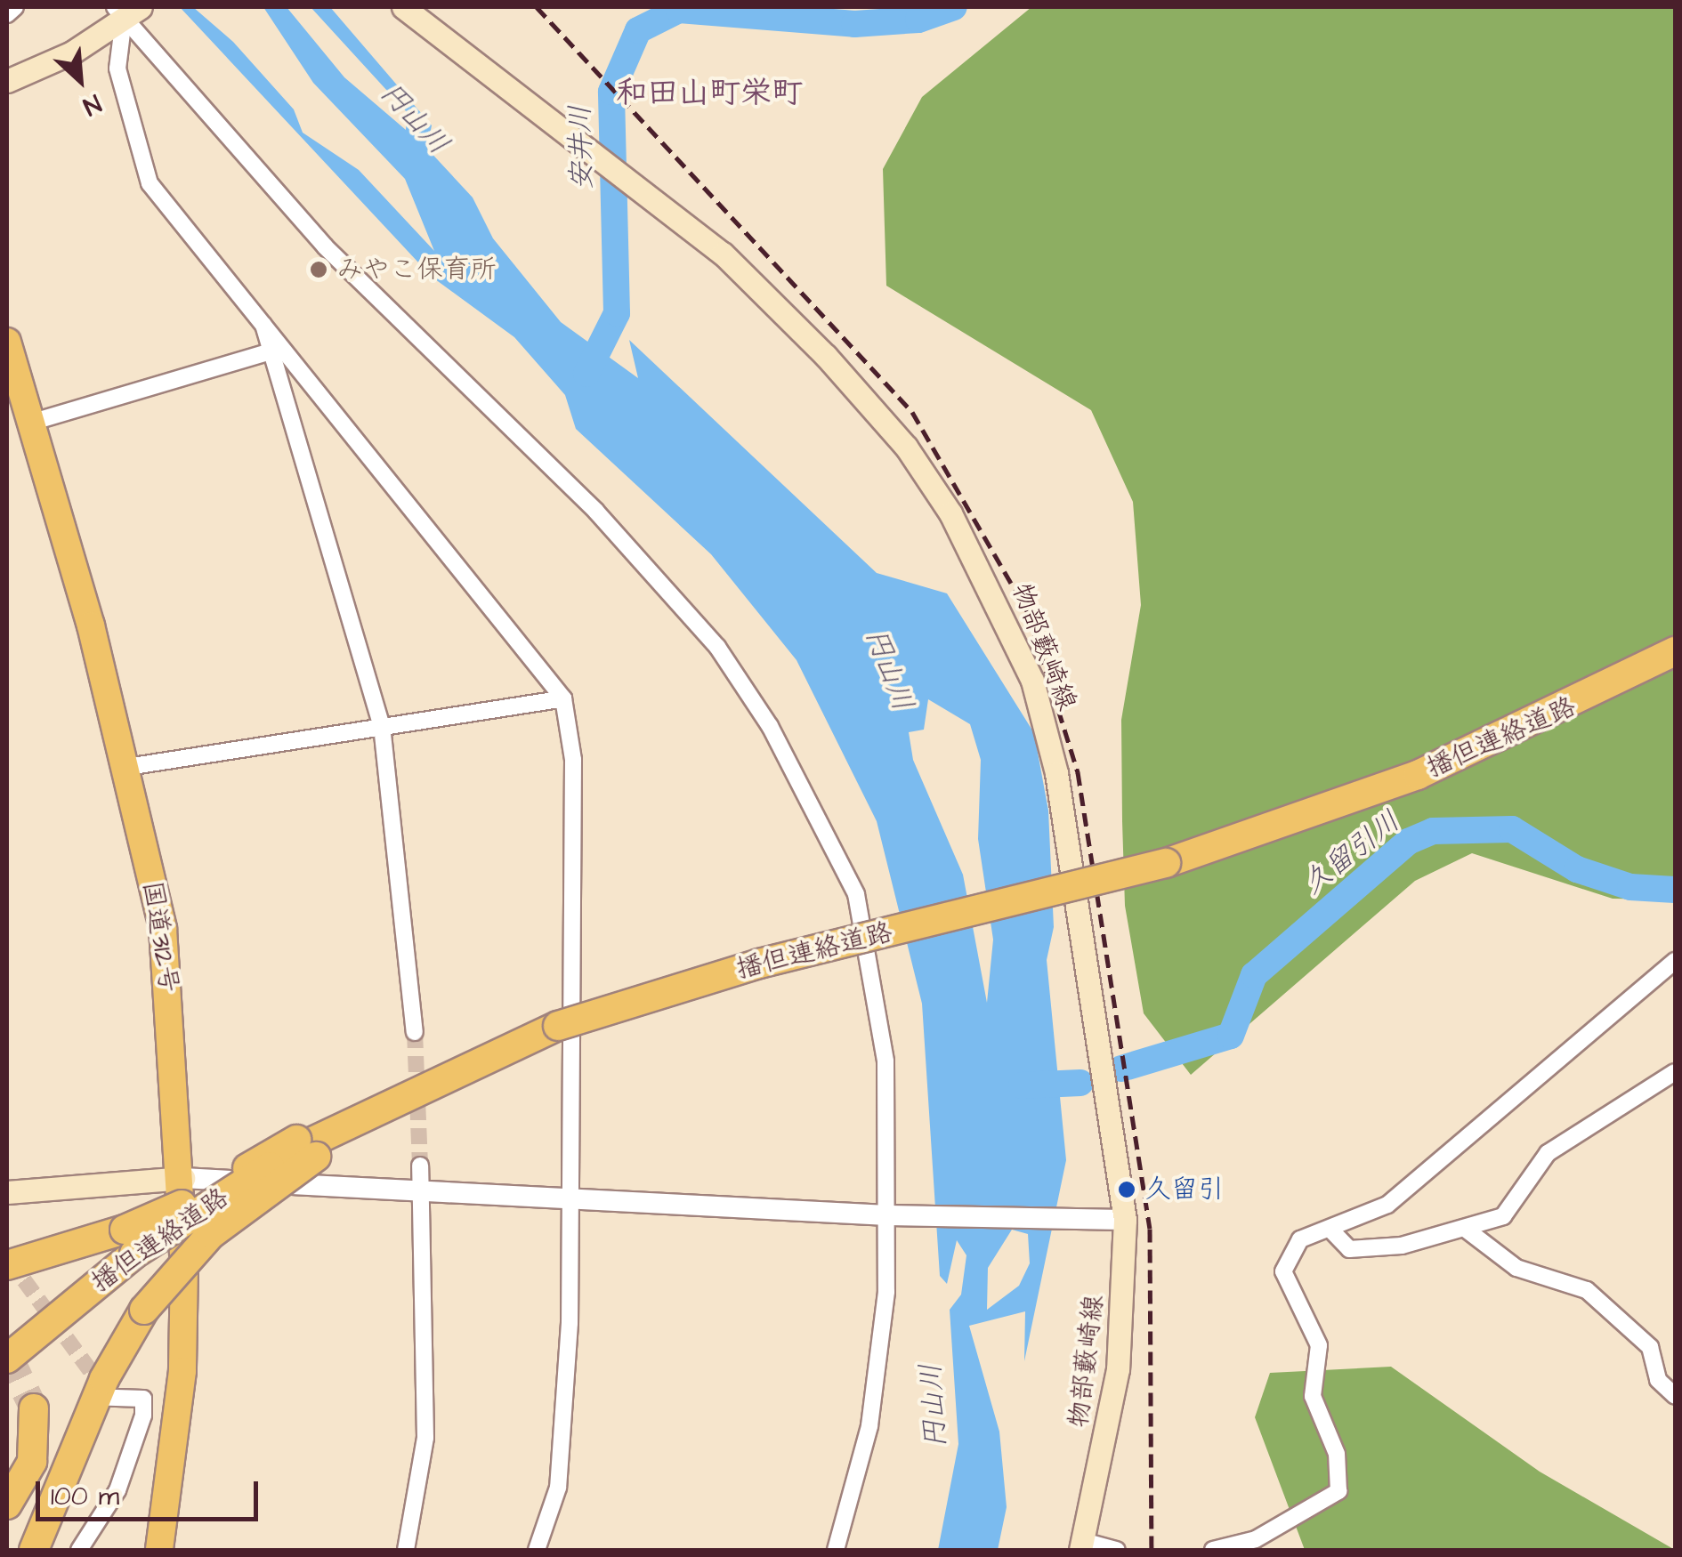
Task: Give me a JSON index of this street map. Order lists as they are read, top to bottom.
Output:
{
  "streets": {
    "highway": ["播但連絡道路", "国道312号"],
    "main road": ["物部藪崎線"]
  },
  "districts": ["和田山町栄町"],
  "water": ["円山川", "安井川", "久留引川"],
  "places": ["みやこ保育所", "久留引"],
  "scale_bar": "100 m",
  "north": "bottom right"
}
